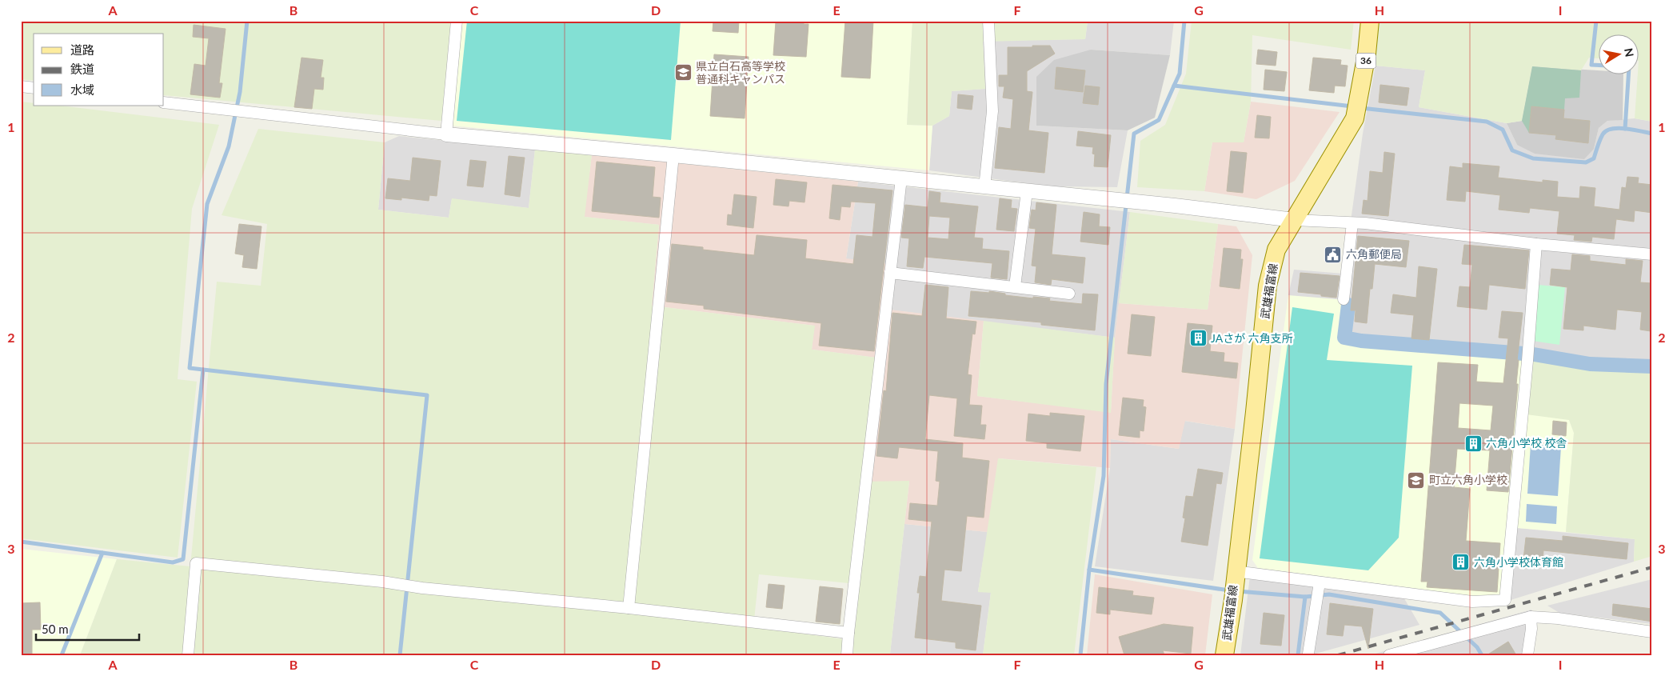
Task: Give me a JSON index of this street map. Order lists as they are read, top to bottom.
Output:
{
  "streets": {
    "main road": ["36", "武雄福富線"]
  },
  "places": {
    "school or university": ["県立白石高等学校 普通科キャンパス", "町立六角小学校"],
    "public building": ["六角郵便局"],
    "building": ["JAさが 六角支所", "六角小学校 校舎", "六角小学校体育館"]
  },
  "legend": ["道路", "鉄道", "水域"],
  "scale_bar": "50 m",
  "north": "right",
  "grid": {
    "columns": [
      "A",
      "B",
      "C",
      "D",
      "E",
      "F",
      "G",
      "H",
      "I"
    ],
    "rows": ["1", "2", "3"]
  }
}
